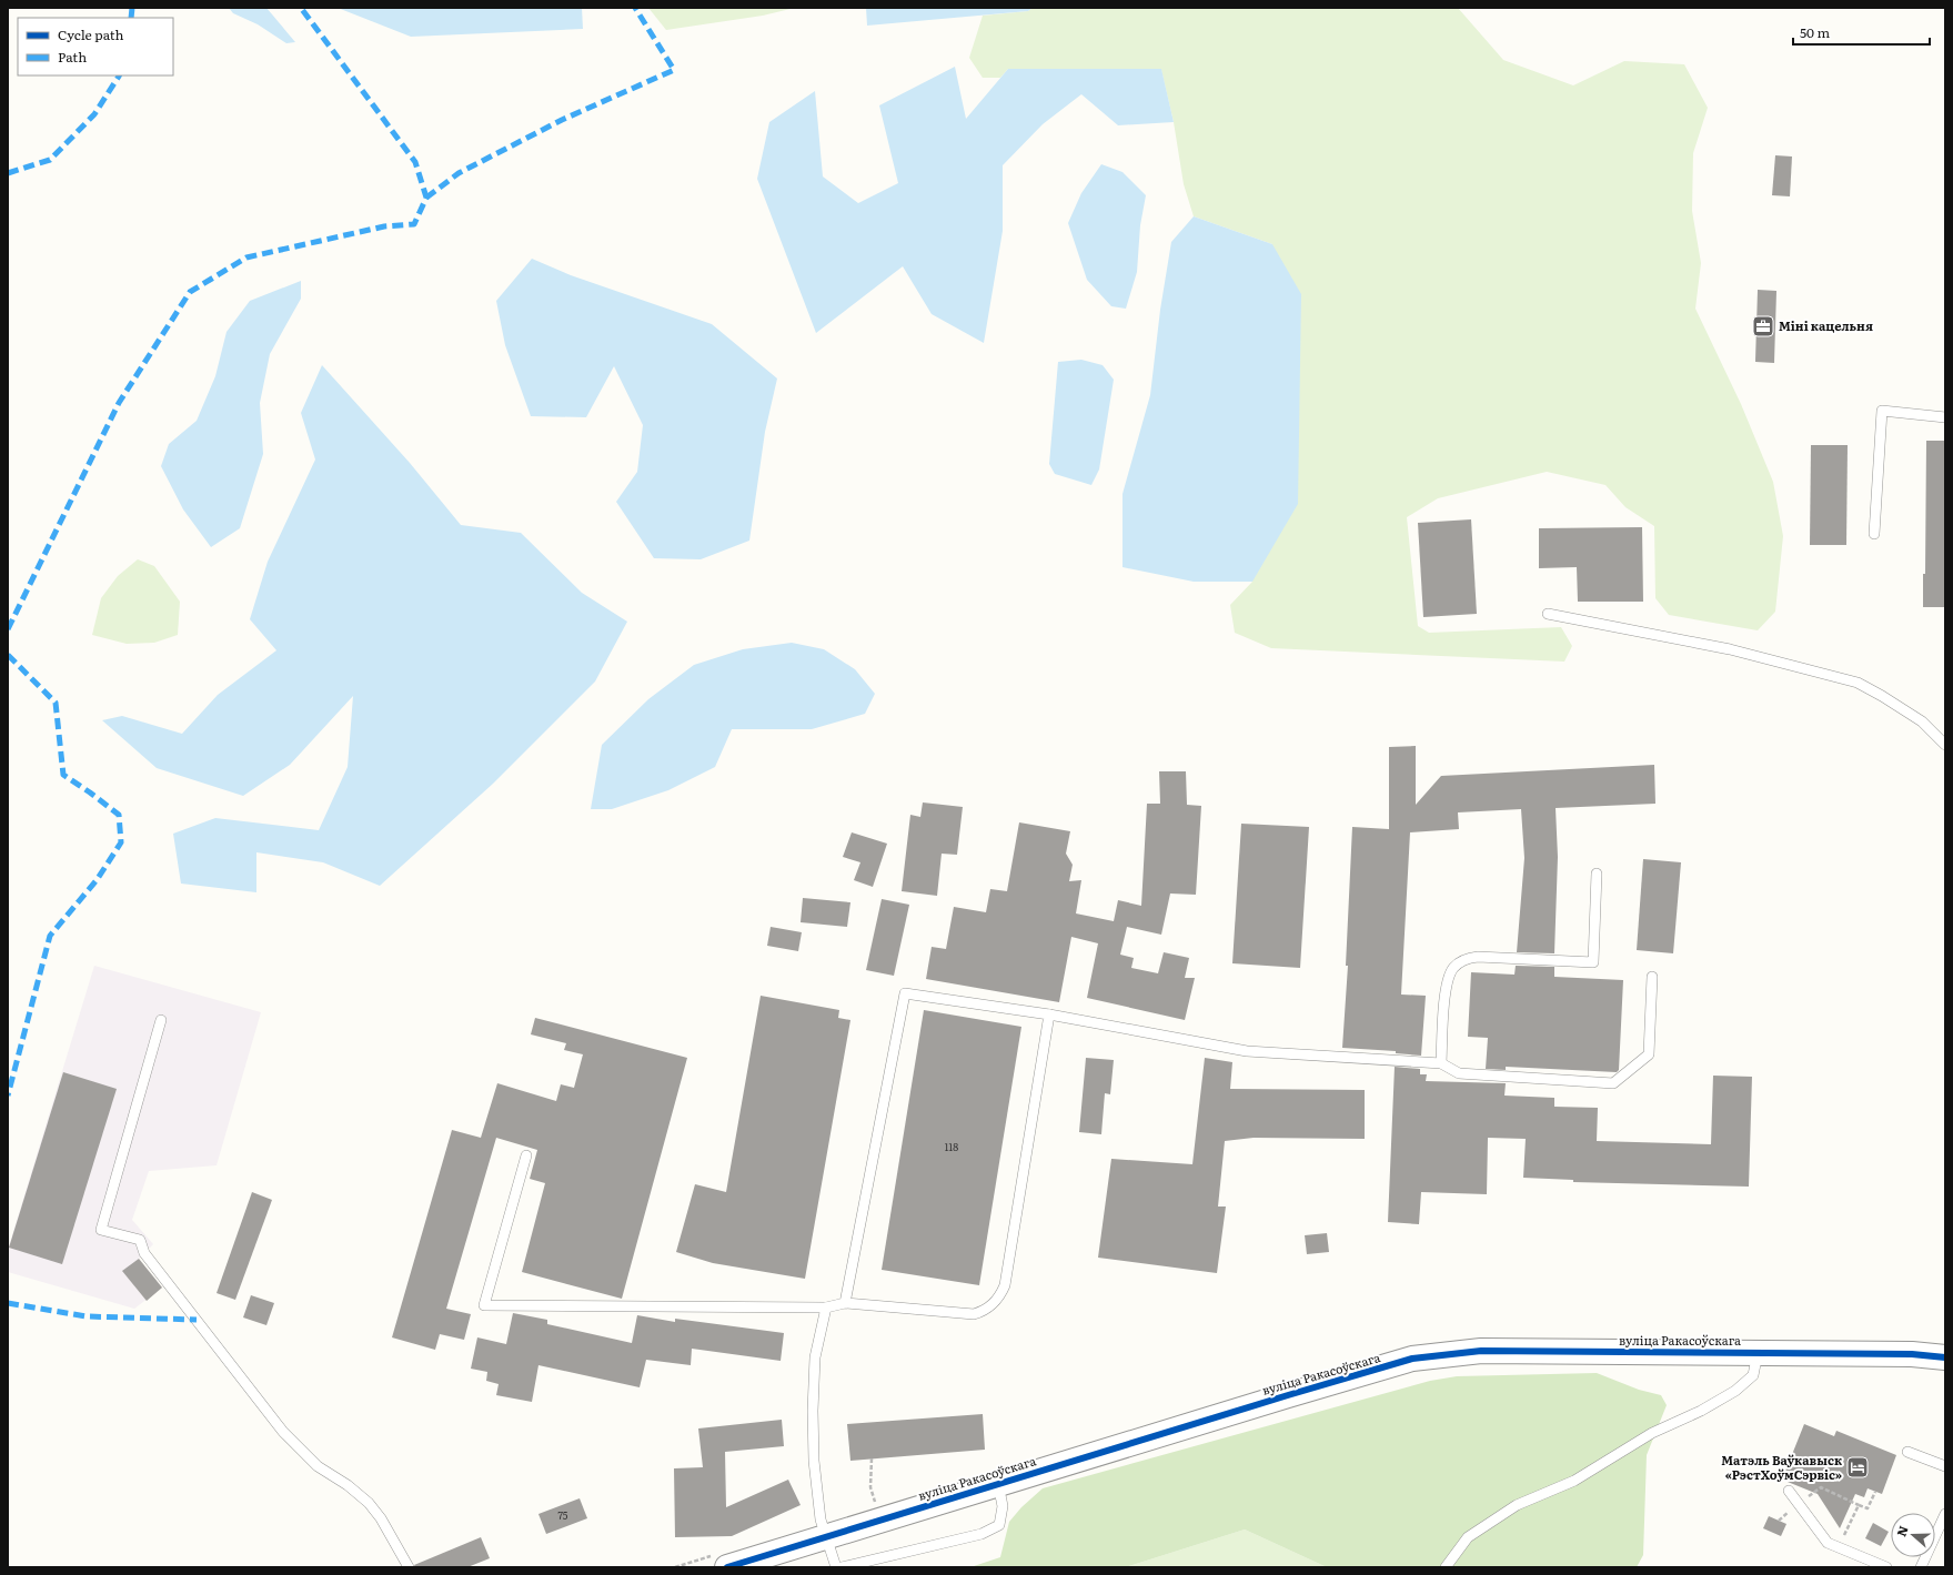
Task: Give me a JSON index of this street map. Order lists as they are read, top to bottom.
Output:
{
  "streets": {
    "street": ["вуліца Ракасоўскага"]
  },
  "places": {
    "office": ["Міні кацельня"],
    "hotel": ["Матэль Ваўкавыск «РэстХоўмСэрвіс»"]
  },
  "house_numbers": ["118", "75"],
  "legend": ["Cycle path", "Path"],
  "scale_bar": "50 m",
  "north": "left"
}
